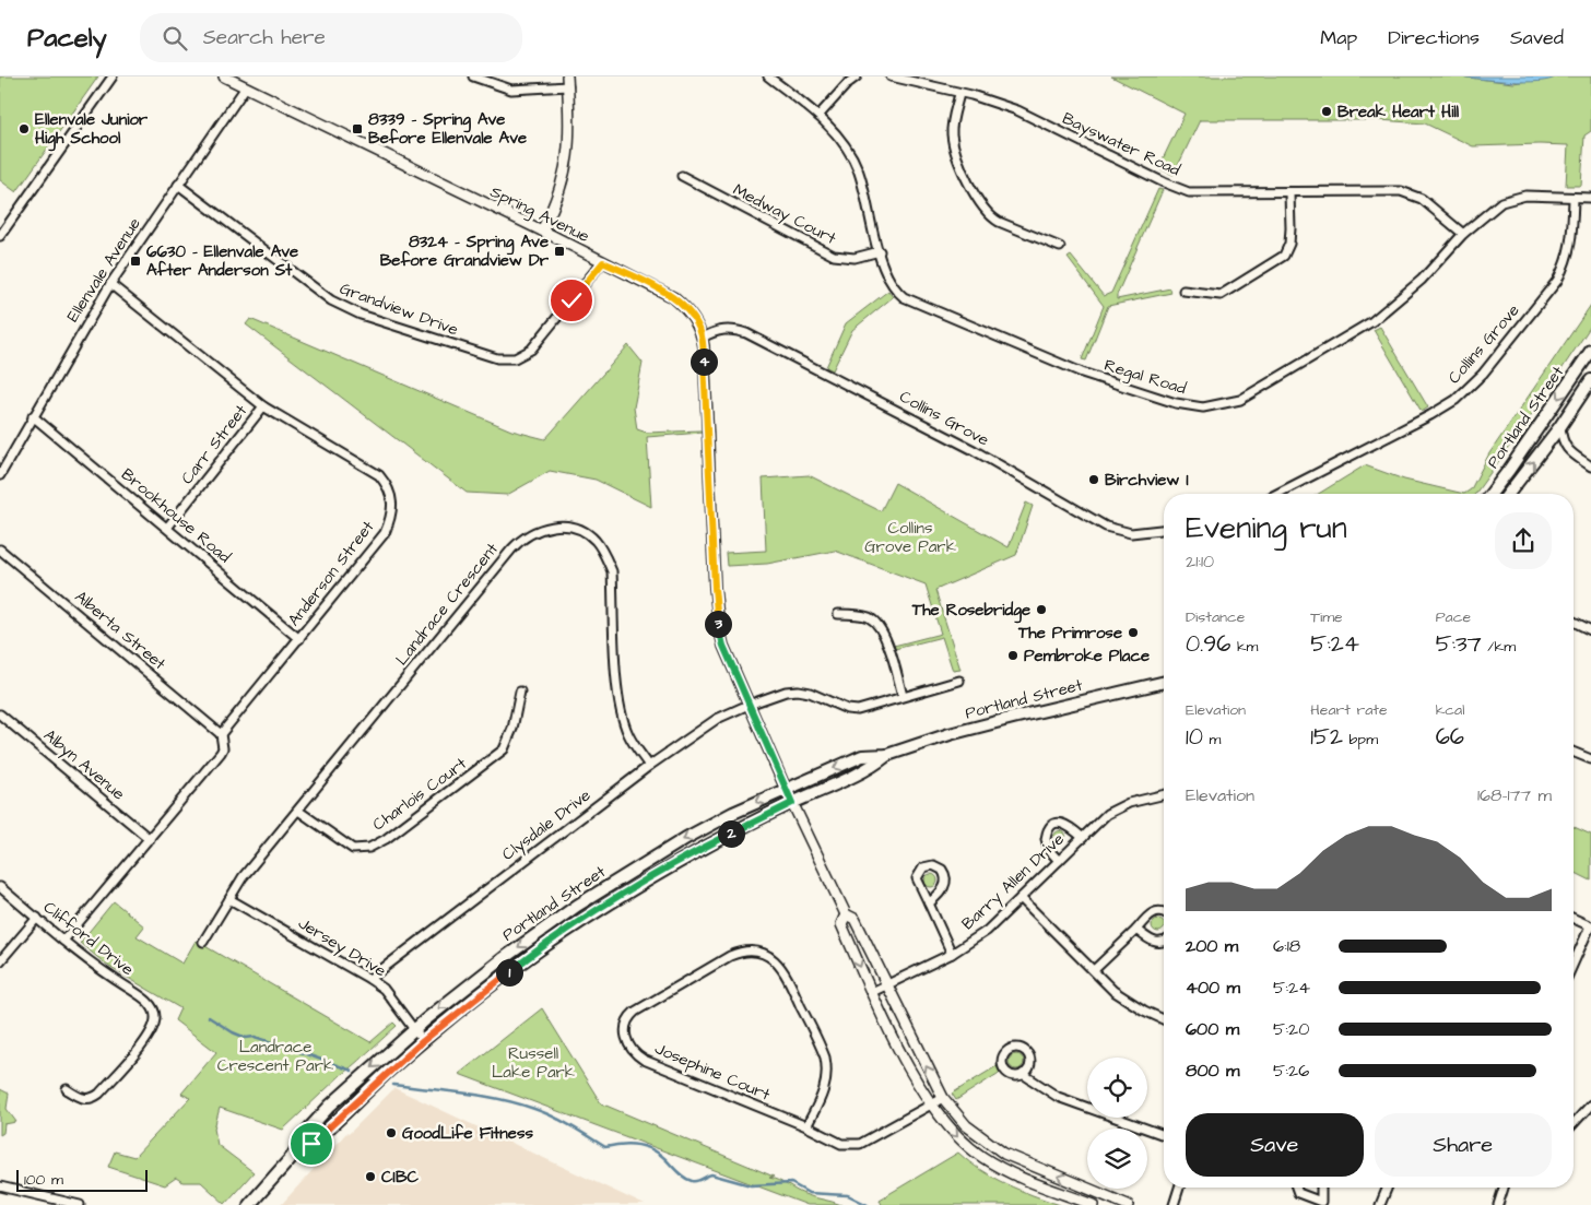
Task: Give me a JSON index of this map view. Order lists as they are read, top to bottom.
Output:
{
  "streets": {
    "main road": ["Portland Street"],
    "street": [
      "Bayswater Road",
      "Spring Avenue",
      "Medway Court",
      "Ellenvale Avenue",
      "Grandview Drive",
      "Collins Grove",
      "Regal Road",
      "Carr Street",
      "Brookhouse Road",
      "Anderson Street",
      "Landrace Crescent",
      "Alberta Street",
      "Albyn Avenue",
      "Charlois Court",
      "Clysdale Drive",
      "Barry Allen Drive",
      "Clifford Drive",
      "Jersey Drive",
      "Josephine Court"
    ]
  },
  "crossings": [
    ["Bayswater Road", "Regal Road"],
    ["Spring Avenue", "Ellenvale Avenue"],
    ["Spring Avenue", "Grandview Drive"],
    ["Spring Avenue", "Collins Grove"],
    ["Spring Avenue", "Portland Street"],
    ["Spring Avenue", "Clysdale Drive"],
    ["Medway Court", "Regal Road"],
    ["Ellenvale Avenue", "Grandview Drive"],
    ["Ellenvale Avenue", "Brookhouse Road"],
    ["Ellenvale Avenue", "Anderson Street"],
    ["Collins Grove", "Regal Road"],
    ["Portland Street", "Jersey Drive"],
    ["Carr Street", "Brookhouse Road"],
    ["Carr Street", "Anderson Street"],
    ["Brookhouse Road", "Anderson Street"],
    ["Anderson Street", "Alberta Street"],
    ["Anderson Street", "Albyn Avenue"],
    ["Anderson Street", "Clifford Drive"],
    ["Landrace Crescent", "Charlois Court"],
    ["Landrace Crescent", "Clysdale Drive"],
    ["Landrace Crescent", "Jersey Drive"],
    ["Clysdale Drive", "Jersey Drive"]
  ],
  "parks": ["Collins Grove Park", "Landrace Crescent Park", "Russell Lake Park"],
  "places": {
    "other": [
      "Break Heart Hill",
      "Ellenvale Junior High School",
      "Birchview I",
      "The Rosebridge",
      "The Primrose",
      "Pembroke Place",
      "GoodLife Fitness",
      "CIBC"
    ],
    "transit": ["8339 - Spring Ave Before Ellenvale Ave", "8324 - Spring Ave Before Grandview Dr", "6630 - Ellenvale Ave After Anderson St"]
  },
  "scale_bar": "100 m",
  "page": {
    "header": "Pacely",
    "search": "Search here",
    "nav": ["Map", "Directions", "Saved"],
    "pins": [
      "4",
      "3",
      "2",
      "1"
    ],
    "heading": ["Evening run", "21:10"],
    "stats": [
      ["Distance", "0.96 km"],
      ["Time", "5:24"],
      ["Pace", "5:37 /km"],
      ["Elevation", "10 m"],
      ["Heart rate", "152 bpm"],
      ["kcal", "66"]
    ],
    "chart": ["Elevation", "168–177 m"],
    "list": [
      {
        "name": "200 m",
        "note": "6:18"
      },
      {
        "name": "400 m",
        "note": "5:24"
      },
      {
        "name": "600 m",
        "note": "5:20"
      },
      {
        "name": "800 m",
        "note": "5:26"
      }
    ],
    "buttons": ["Save", "Share"],
    "scale": "100 m"
  }
}
